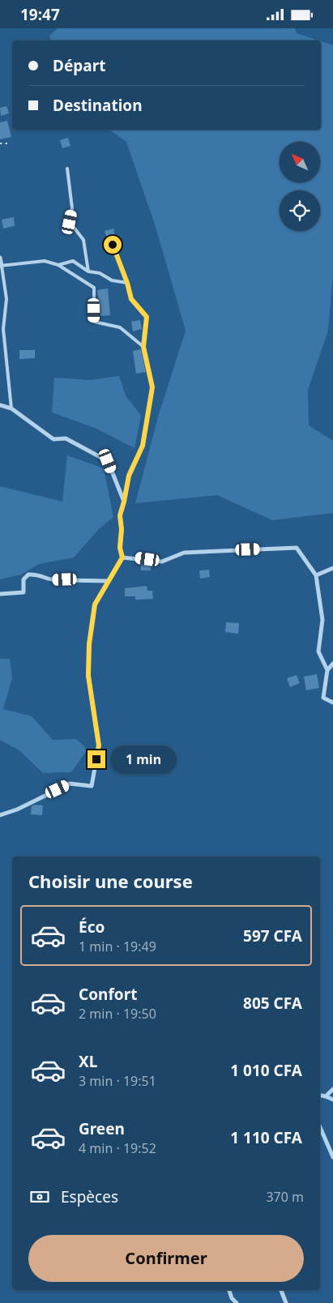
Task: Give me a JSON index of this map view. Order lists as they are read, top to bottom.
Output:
{
  "north": "top left",
  "page": {
    "status": "19:47",
    "banner": ["Départ", "Destination"],
    "bubble": "1 min",
    "heading": "Choisir une course",
    "list": [
      {
        "name": "Éco",
        "note": "1 min · 19:49",
        "value": "597 CFA"
      },
      {
        "name": "Confort",
        "note": "2 min · 19:50",
        "value": "805 CFA"
      },
      {
        "name": "XL",
        "note": "3 min · 19:51",
        "value": "1 010 CFA"
      },
      {
        "name": "Green",
        "note": "4 min · 19:52",
        "value": "1 110 CFA"
      }
    ],
    "pay": ["Espèces", "370 m"],
    "buttons": "Confirmer"
  }
}
